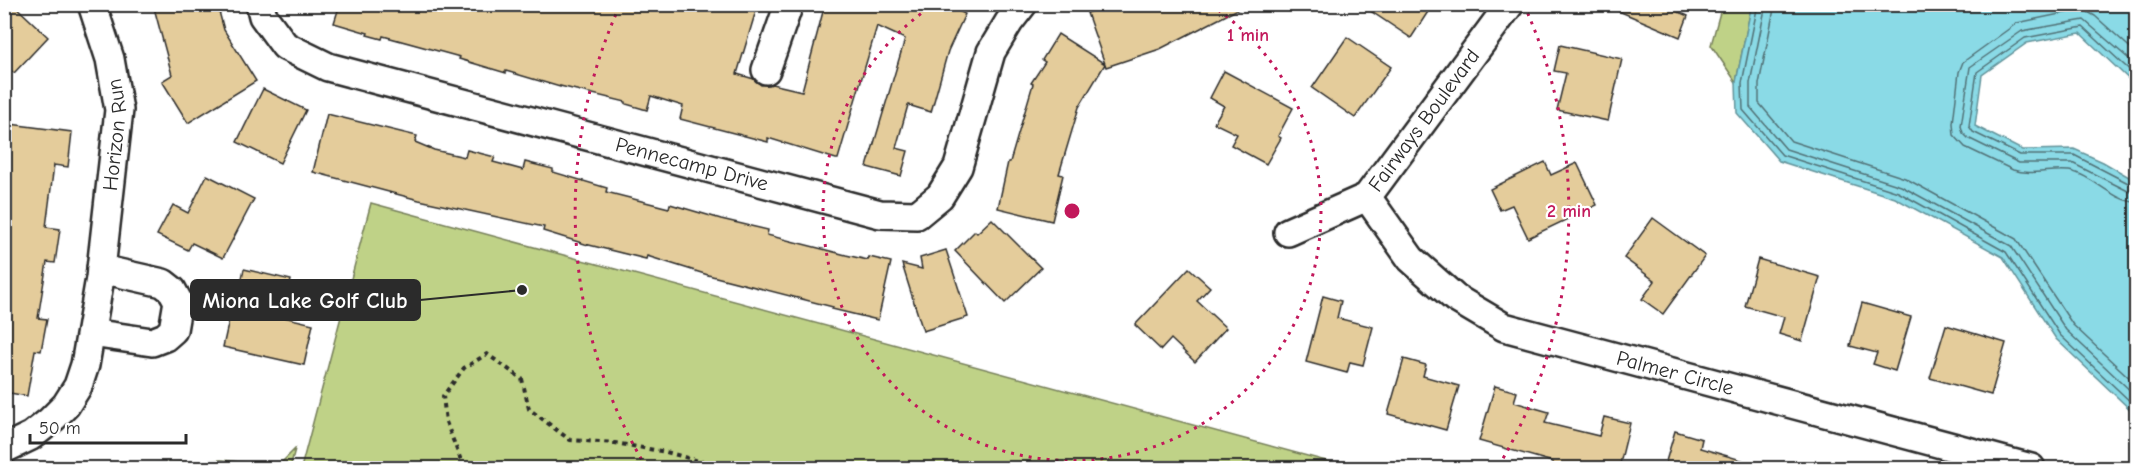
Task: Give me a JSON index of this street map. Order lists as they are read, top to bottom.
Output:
{
  "streets": {
    "street": [
      "Fairways Boulevard",
      "Horizon Run",
      "Pennecamp Drive",
      "Palmer Circle"
    ]
  },
  "crossings": [
    ["Fairways Boulevard", "Palmer Circle"]
  ],
  "places": ["Miona Lake Golf Club"],
  "scale_bar": "50 m",
  "rings": ["1 min", "2 min"]
}
